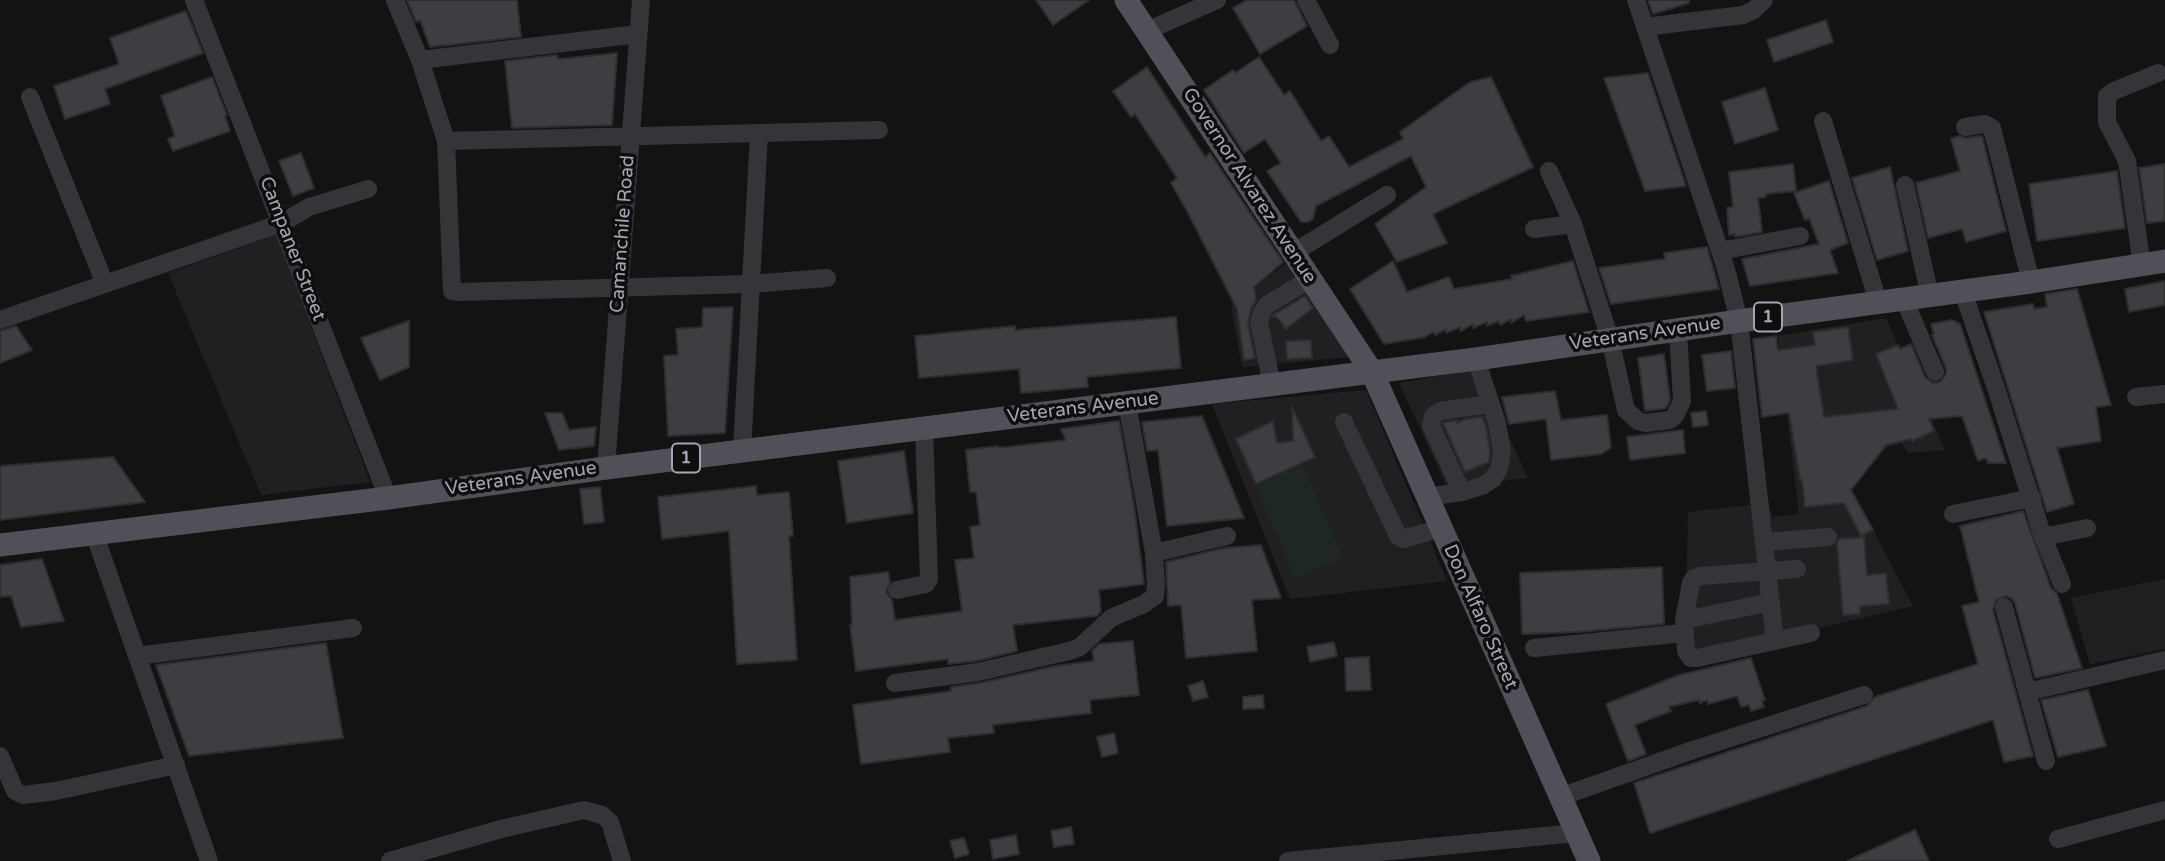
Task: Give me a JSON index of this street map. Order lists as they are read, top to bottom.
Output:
{
  "streets": {
    "main road": [
      "Governor Alvarez Avenue",
      "1",
      "Veterans Avenue",
      "Don Alfaro Street"
    ],
    "street": ["Camanchile Road", "Campaner Street"]
  },
  "crossings": [
    ["Governor Alvarez Avenue", "Veterans Avenue"],
    ["Governor Alvarez Avenue", "Don Alfaro Street"],
    ["Camanchile Road", "Veterans Avenue"],
    ["Campaner Street", "Veterans Avenue"],
    ["Veterans Avenue", "Don Alfaro Street"]
  ]
}
